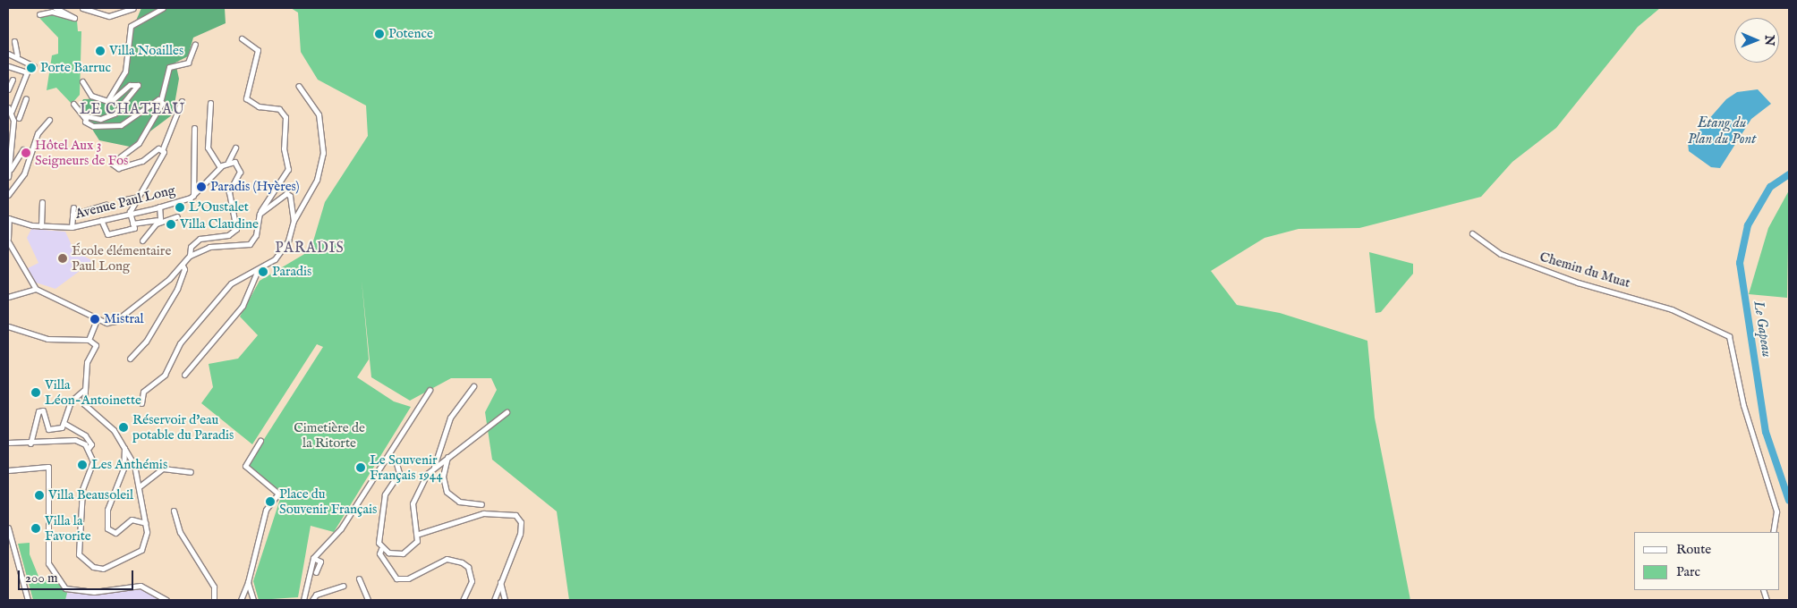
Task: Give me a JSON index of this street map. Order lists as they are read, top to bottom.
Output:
{
  "streets": {
    "street": ["Avenue Paul Long", "Chemin du Muat"]
  },
  "districts": ["LE CHATEAU", "PARADIS"],
  "water": ["Etang du Plan du Pont", "Le Gapeau"],
  "parks": ["Cimetière de la Ritorte"],
  "places": [
    "Potence",
    "Villa Noailles",
    "Porte Barruc",
    "Hôtel Aux 3 Seigneurs de Fos",
    "Paradis (Hyères)",
    "L'Oustalet",
    "Villa Claudine",
    "École élémentaire Paul Long",
    "Paradis",
    "Mistral",
    "Villa Léon-Antoinette",
    "Réservoir d'eau potable du Paradis",
    "Les Anthémis",
    "Le Souvenir Français 1944",
    "Villa Beausoleil",
    "Place du Souvenir Français",
    "Villa la Favorite"
  ],
  "legend": ["Route", "Parc"],
  "scale_bar": "200 m",
  "north": "right"
}
